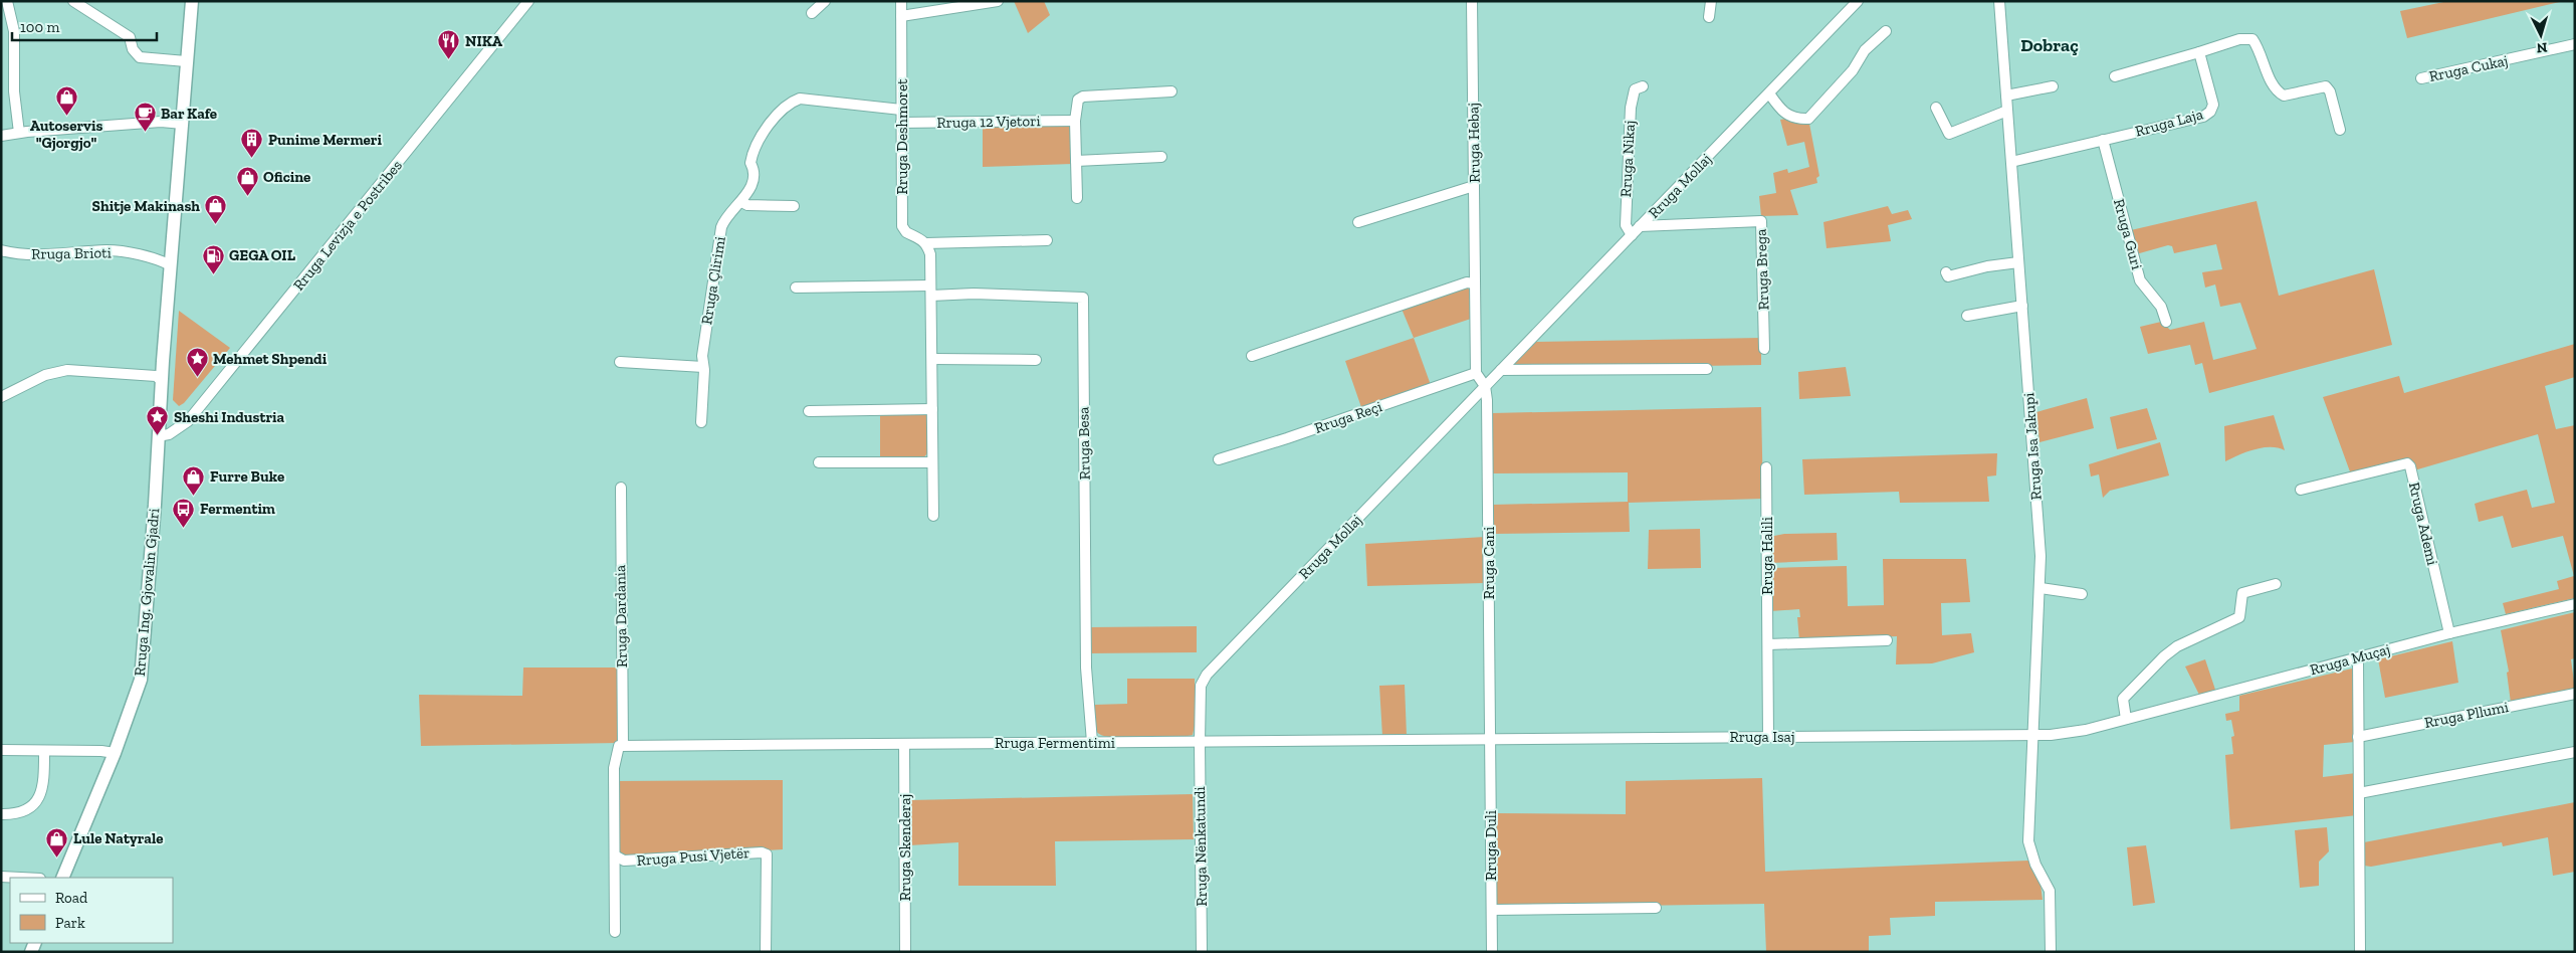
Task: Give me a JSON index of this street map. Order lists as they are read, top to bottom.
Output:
{
  "streets": {
    "main road": ["Rruga Ing. Gjovalin Gjadri"],
    "street": [
      "Rruga Cukaj",
      "Rruga 12 Vjetori",
      "Rruga Laja",
      "Rruga Deshmoret",
      "Rruga Hebaj",
      "Rruga Nikaj",
      "Rruga Mollaj",
      "Rruga Levizja e Postribes",
      "Rruga Guri",
      "Rruga Brioti",
      "Rruga Brega",
      "Rruga Çlirimi",
      "Rruga Reçi",
      "Rruga Besa",
      "Rruga Isa Jakupi",
      "Rruga Ademi",
      "Rruga Halili",
      "Rruga Cani",
      "Rruga Dardania",
      "Rruga Muçaj",
      "Rruga Pllumi",
      "Rruga Isaj",
      "Rruga Fermentimi",
      "Rruga Duli",
      "Rruga Nënkatundi",
      "Rruga Skenderaj",
      "Rruga Pusi Vjetër"
    ]
  },
  "crossings": [
    ["Rruga 12 Vjetori", "Rruga Deshmoret"],
    ["Rruga Laja", "Rruga Guri"],
    ["Rruga Laja", "Rruga Isa Jakupi"],
    ["Rruga Deshmoret", "Rruga Çlirimi"],
    ["Rruga Hebaj", "Rruga Reçi"],
    ["Rruga Nikaj", "Rruga Mollaj"],
    ["Rruga Mollaj", "Rruga Brega"],
    ["Rruga Mollaj", "Rruga Cani"],
    ["Rruga Mollaj", "Rruga Fermentimi"],
    ["Rruga Mollaj", "Rruga Nënkatundi"],
    ["Rruga Levizja e Postribes", "Rruga Ing. Gjovalin Gjadri"],
    ["Rruga Brioti", "Rruga Ing. Gjovalin Gjadri"],
    ["Rruga Besa", "Rruga Fermentimi"],
    ["Rruga Isa Jakupi", "Rruga Muçaj"],
    ["Rruga Isa Jakupi", "Rruga Isaj"],
    ["Rruga Ademi", "Rruga Muçaj"],
    ["Rruga Halili", "Rruga Isaj"],
    ["Rruga Cani", "Rruga Isaj"],
    ["Rruga Cani", "Rruga Fermentimi"],
    ["Rruga Cani", "Rruga Duli"],
    ["Rruga Dardania", "Rruga Fermentimi"],
    ["Rruga Dardania", "Rruga Pusi Vjetër"],
    ["Rruga Muçaj", "Rruga Isaj"],
    ["Rruga Isaj", "Rruga Fermentimi"],
    ["Rruga Isaj", "Rruga Duli"],
    ["Rruga Fermentimi", "Rruga Duli"],
    ["Rruga Fermentimi", "Rruga Nënkatundi"],
    ["Rruga Fermentimi", "Rruga Skenderaj"],
    ["Rruga Fermentimi", "Rruga Pusi Vjetër"]
  ],
  "districts": ["Dobraç"],
  "places": {
    "restaurant": ["NIKA"],
    "shop": [
      "Autoservis \"Gjorgjo\"",
      "Oficine",
      "Shitje Makinash",
      "Furre Buke",
      "Lule Natyrale"
    ],
    "cafe": ["Bar Kafe"],
    "building": ["Punime Mermeri"],
    "fuel station": ["GEGA OIL"],
    "place": ["Mehmet Shpendi", "Sheshi Industria"],
    "bus stop": ["Fermentim"]
  },
  "legend": ["Road", "Park"],
  "scale_bar": "100 m",
  "north": "bottom"
}
